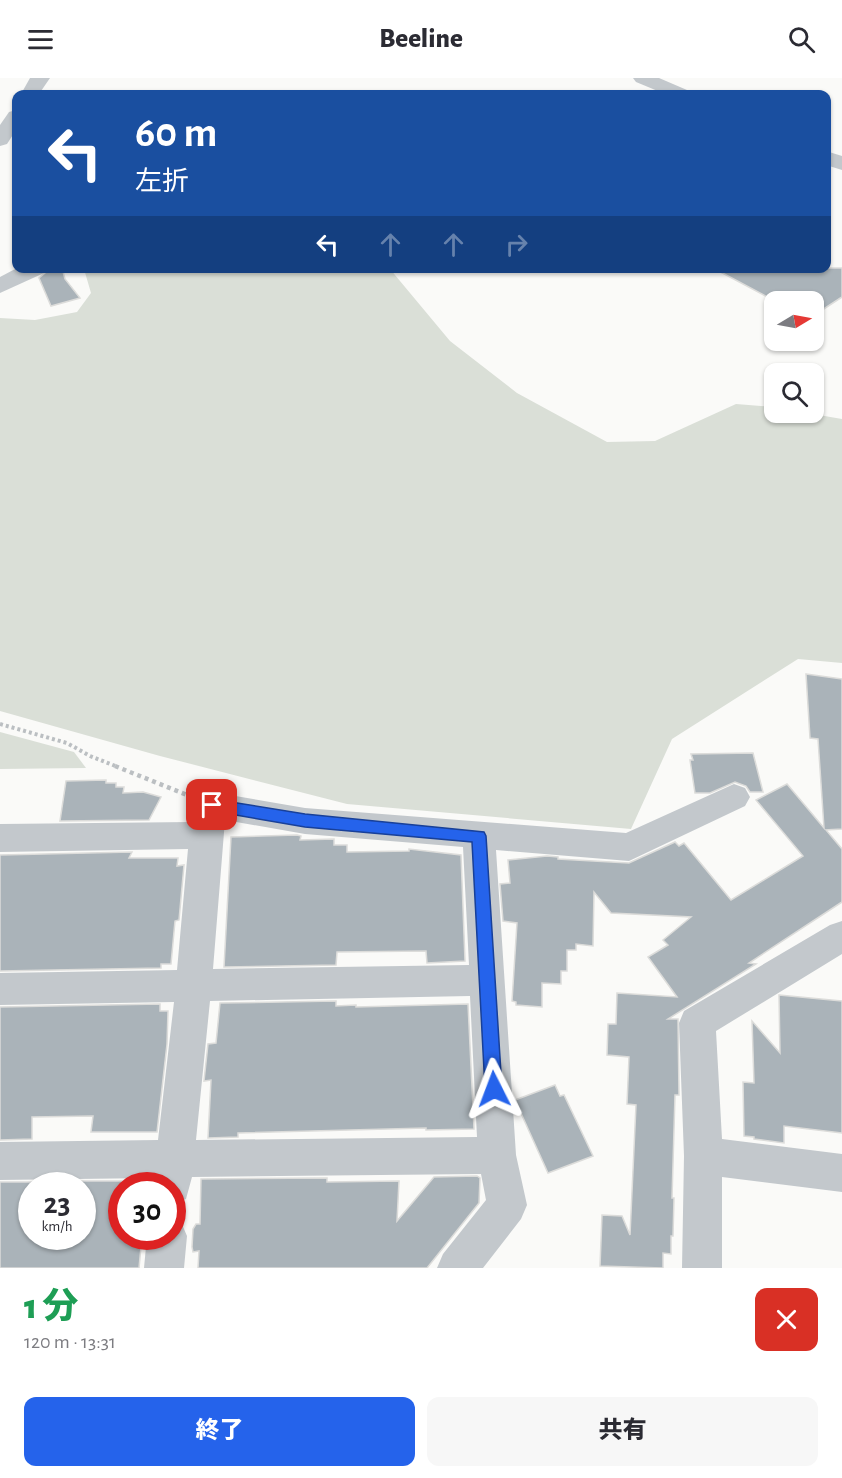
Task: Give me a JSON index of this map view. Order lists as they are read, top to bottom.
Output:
{
  "north": "right",
  "page": {
    "header": "Beeline",
    "turn": ["60 m", "左折"],
    "speed": "23 km/h",
    "limit": "30",
    "heading": ["1 分", "120 m · 13:31"],
    "buttons": ["終了", "共有"]
  }
}
